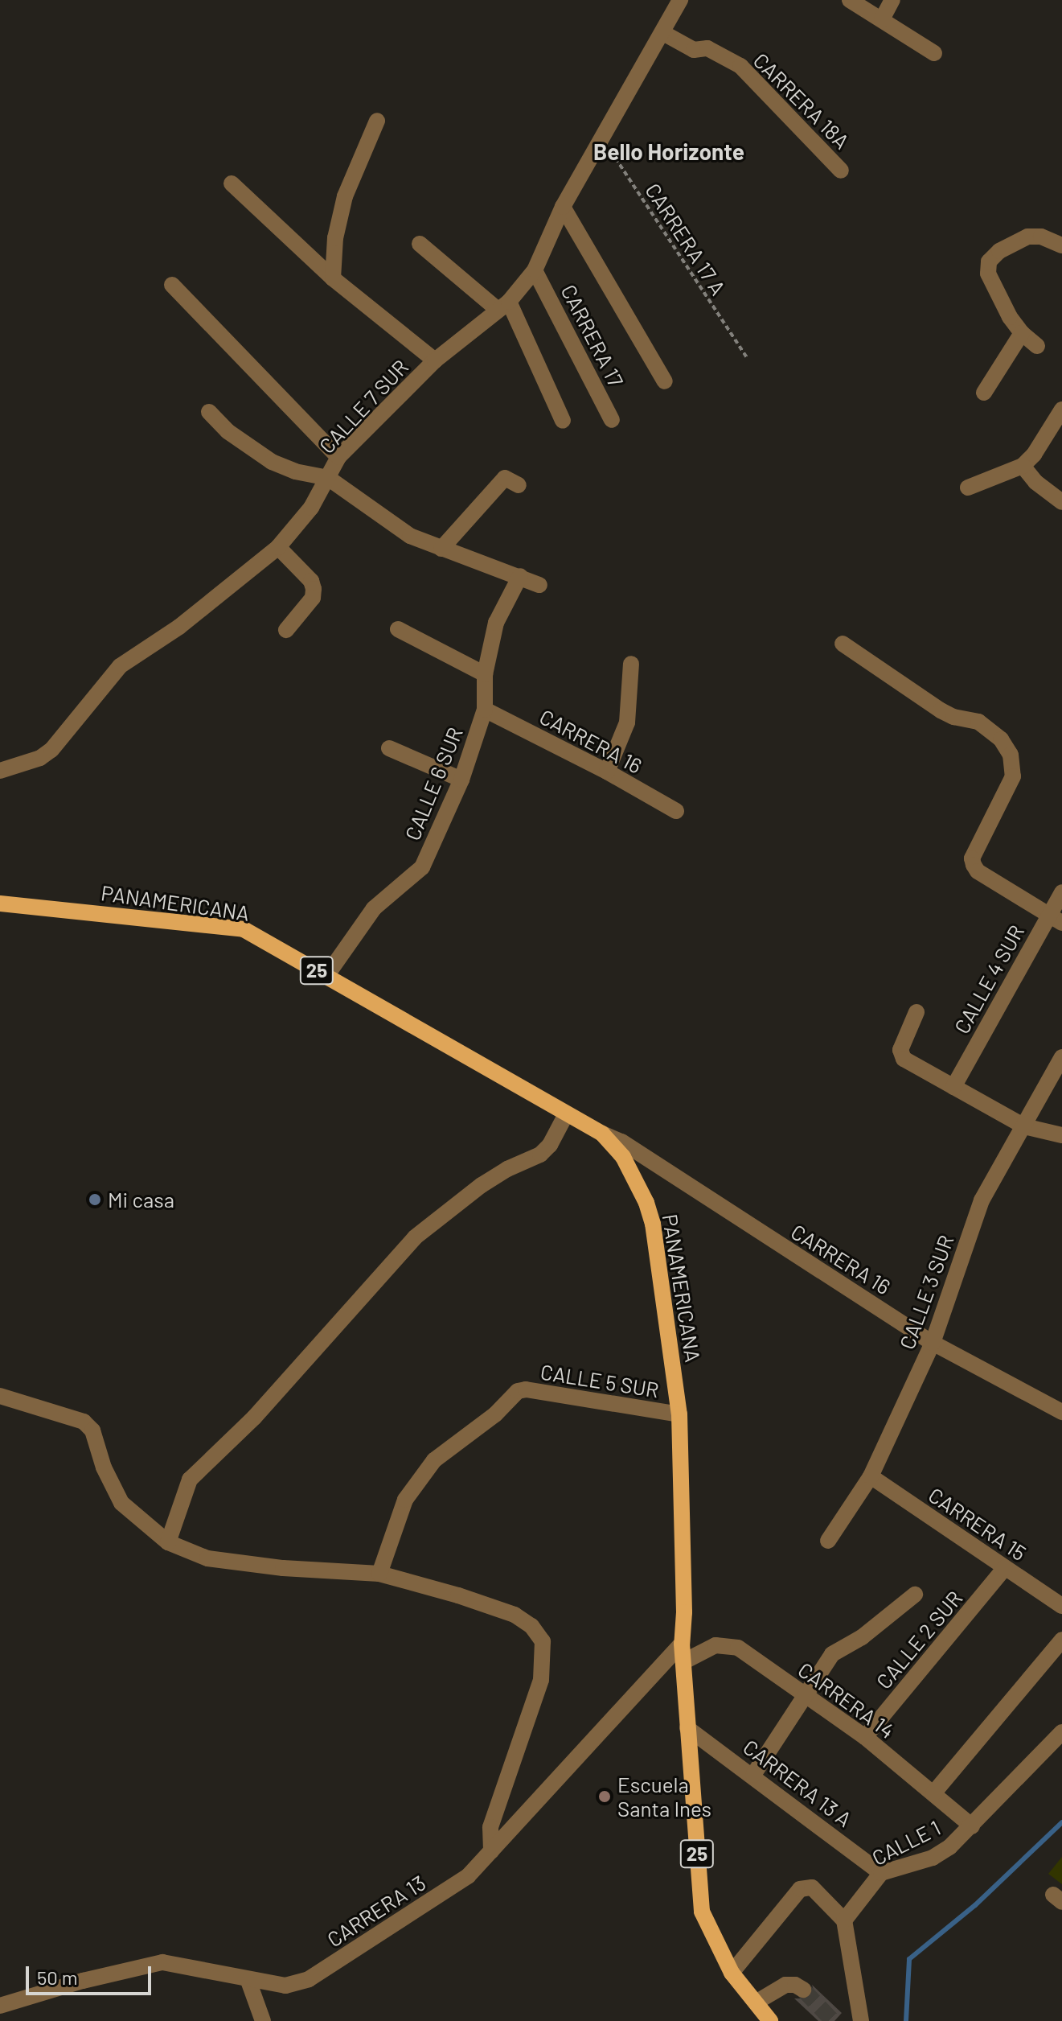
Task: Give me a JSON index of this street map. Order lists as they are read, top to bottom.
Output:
{
  "streets": {
    "main road": ["PANAMERICANA", "25"],
    "street": [
      "CARRERA 18A",
      "CARRERA 17",
      "CALLE 7 SUR",
      "CARRERA 16",
      "CALLE 6 SUR",
      "CALLE 4 SUR",
      "CALLE 3 SUR",
      "CALLE 5 SUR",
      "CARRERA 15",
      "CALLE 2 SUR",
      "CARRERA 14",
      "CARRERA 13 A",
      "CALLE 1",
      "CARRERA 13"
    ],
    "path": ["CARRERA 17 A"]
  },
  "crossings": [
    ["CARRERA 18A", "CALLE 7 SUR"],
    ["CARRERA 17 A", "CALLE 7 SUR"],
    ["CARRERA 17", "CALLE 7 SUR"],
    ["CARRERA 16", "CALLE 6 SUR"],
    ["CARRERA 16", "PANAMERICANA"],
    ["CARRERA 16", "CALLE 3 SUR"],
    ["CALLE 6 SUR", "PANAMERICANA"],
    ["PANAMERICANA", "CALLE 5 SUR"],
    ["PANAMERICANA", "CARRERA 14"],
    ["PANAMERICANA", "CARRERA 13 A"],
    ["PANAMERICANA", "CARRERA 13"],
    ["CALLE 3 SUR", "CARRERA 15"],
    ["CARRERA 15", "CALLE 2 SUR"],
    ["CALLE 2 SUR", "CARRERA 14"],
    ["CARRERA 14", "CALLE 1"],
    ["CARRERA 13 A", "CALLE 1"]
  ],
  "districts": ["Bello Horizonte"],
  "places": ["Mi casa", "Escuela Santa Ines"],
  "scale_bar": "50 m"
}
